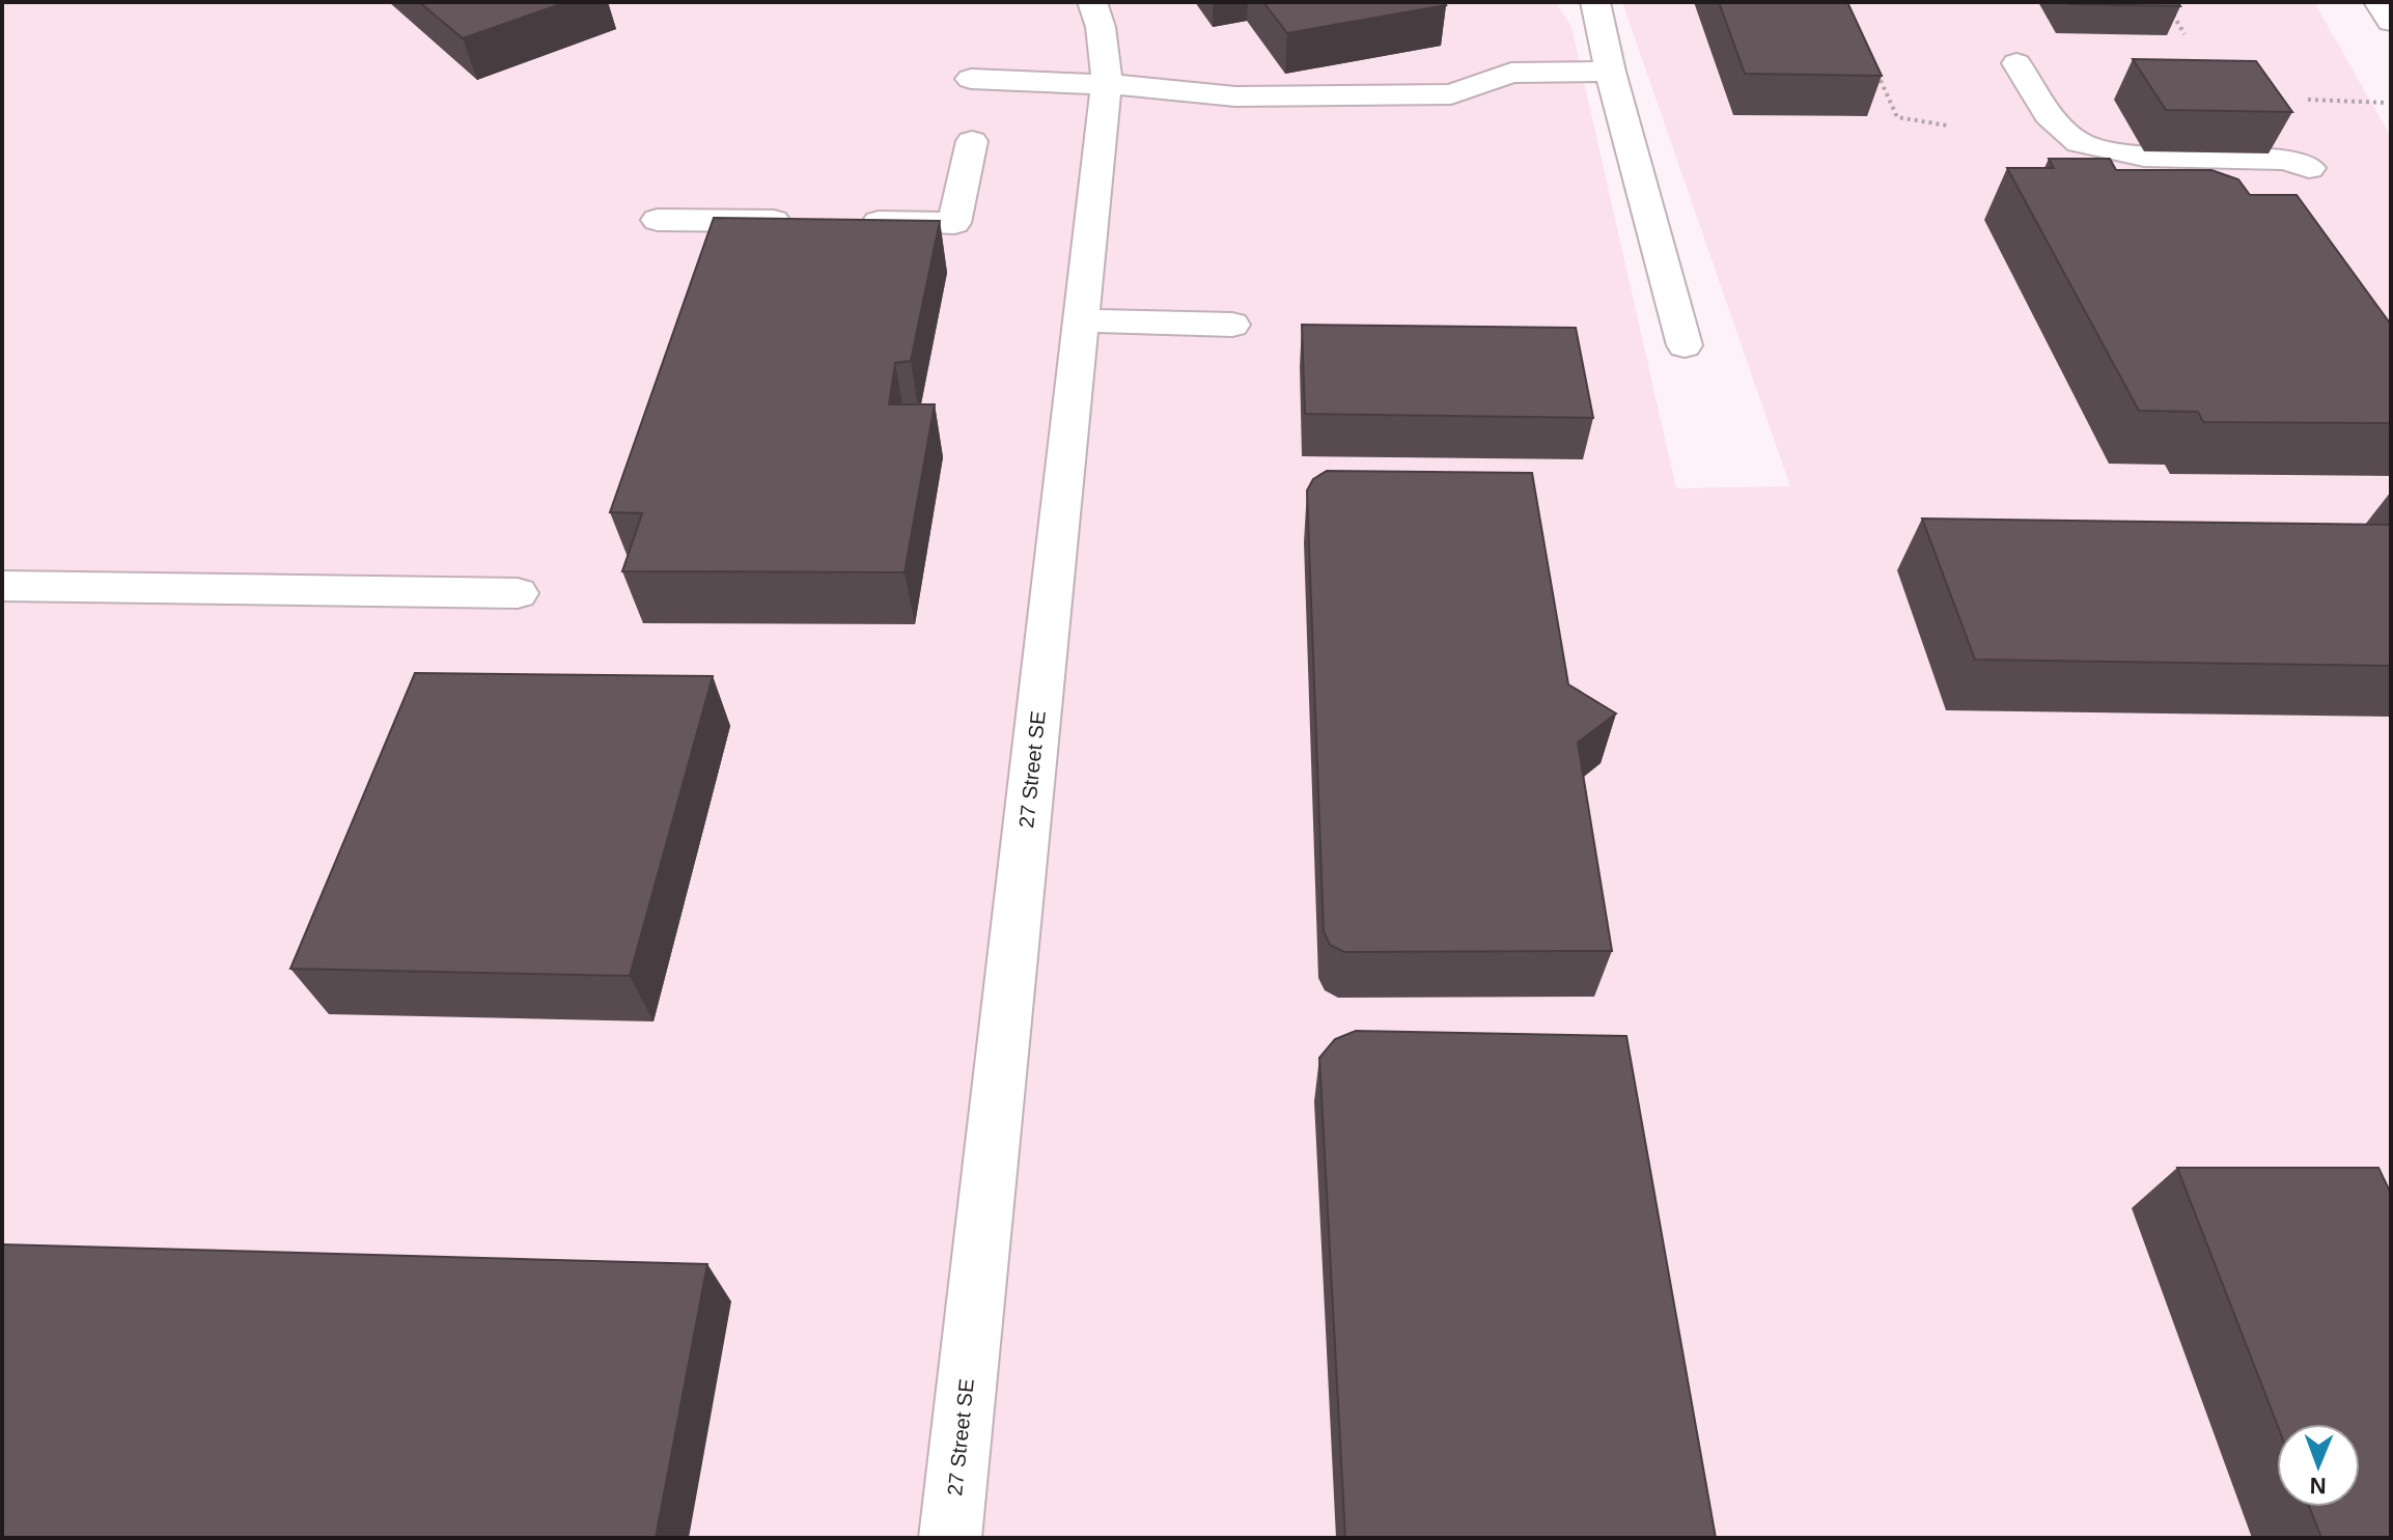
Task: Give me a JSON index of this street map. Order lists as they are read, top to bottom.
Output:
{
  "streets": {
    "street": ["27 Street SE"]
  },
  "north": "bottom"
}
